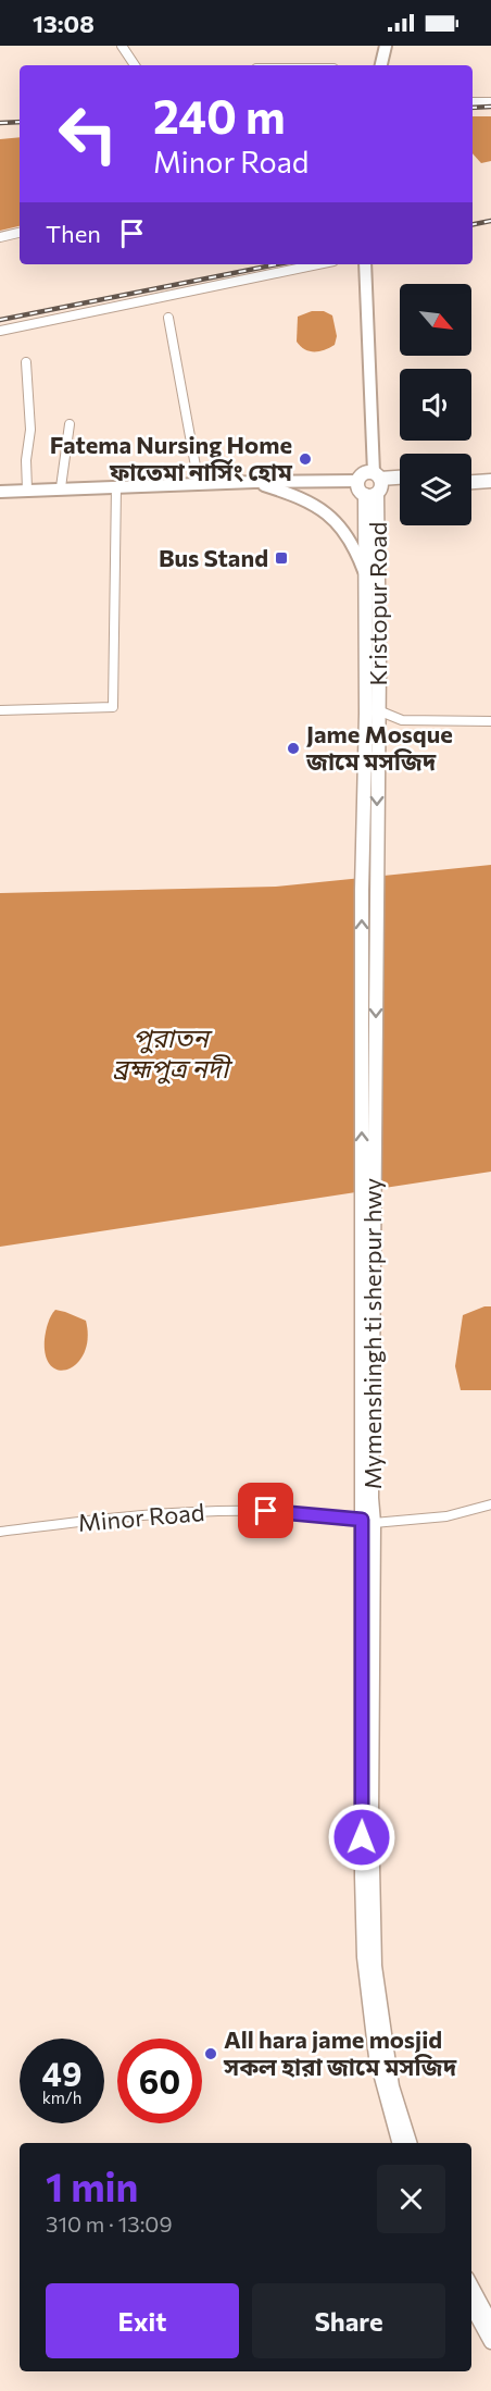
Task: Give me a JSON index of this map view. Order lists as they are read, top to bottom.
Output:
{
  "streets": {
    "main road": ["Kristopur Road", "Mymenshingh ti sherpur hwy"],
    "street": ["Minor Road"]
  },
  "crossings": [
    ["Kristopur Road", "Mymenshingh ti sherpur hwy"],
    ["Mymenshingh ti sherpur hwy", "Minor Road"]
  ],
  "water": ["পুরাতন ব্রহ্মপুত্র নদী"],
  "places": {
    "other": ["Fatema Nursing Home ফাতেমা নার্সিং হোম", "Jame Mosque জামে মসজিদ", "All hara jame mosjid সকল হারা জামে মসজিদ"],
    "transit": ["Bus Stand"]
  },
  "north": "bottom right",
  "page": {
    "status": "13:08",
    "turn": ["240 m", "Minor Road"],
    "then": "Then",
    "speed": "49 km/h",
    "limit": "60",
    "heading": ["1 min", "310 m · 13:09"],
    "buttons": ["Exit", "Share"]
  }
}
